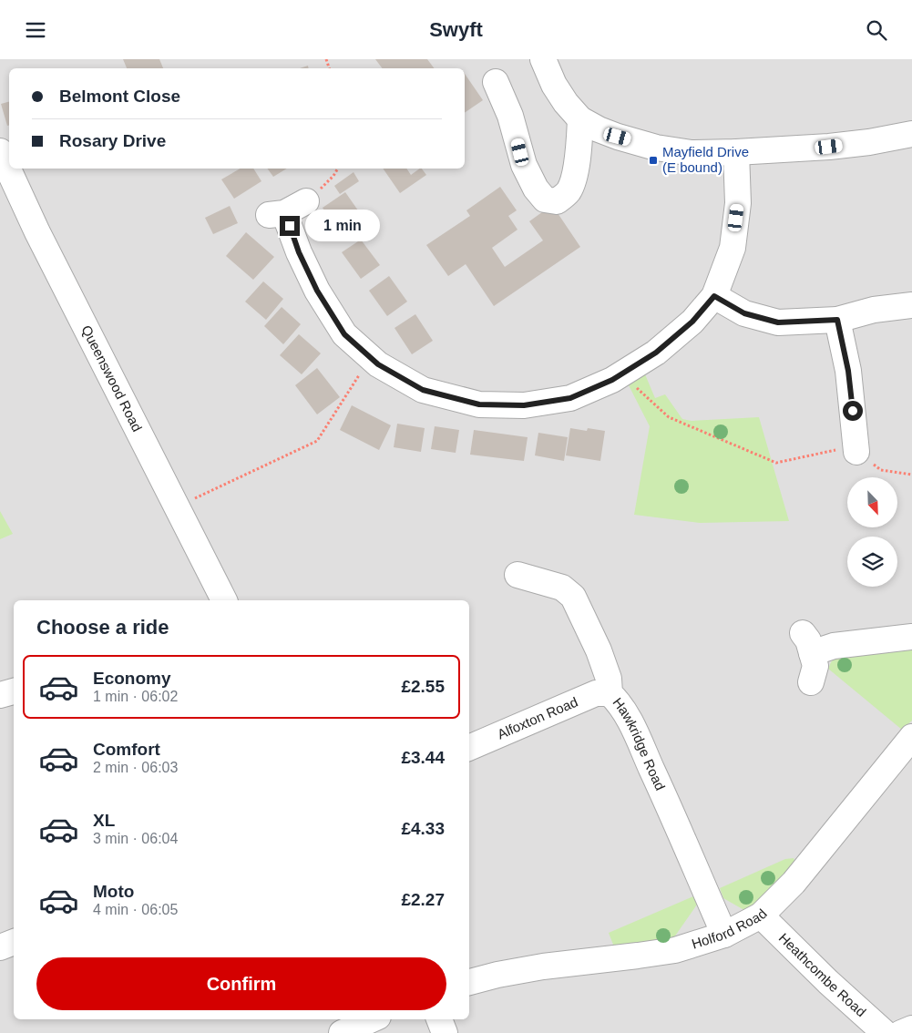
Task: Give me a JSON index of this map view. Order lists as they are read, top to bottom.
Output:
{
  "streets": {
    "street": [
      "Queenswood Road",
      "Alfoxton Road",
      "Hawkridge Road",
      "Holford Road",
      "Heathcombe Road"
    ]
  },
  "crossings": [
    ["Alfoxton Road", "Hawkridge Road"],
    ["Hawkridge Road", "Holford Road"],
    ["Holford Road", "Heathcombe Road"]
  ],
  "places": {
    "transit": ["Mayfield Drive (E bound)"]
  },
  "north": "bottom right",
  "page": {
    "header": "Swyft",
    "banner": ["Belmont Close", "Rosary Drive"],
    "bubble": "1 min",
    "heading": "Choose a ride",
    "list": [
      {
        "name": "Economy",
        "note": "1 min · 06:02",
        "value": "£2.55"
      },
      {
        "name": "Comfort",
        "note": "2 min · 06:03",
        "value": "£3.44"
      },
      {
        "name": "XL",
        "note": "3 min · 06:04",
        "value": "£4.33"
      },
      {
        "name": "Moto",
        "note": "4 min · 06:05",
        "value": "£2.27"
      }
    ],
    "buttons": "Confirm"
  }
}
